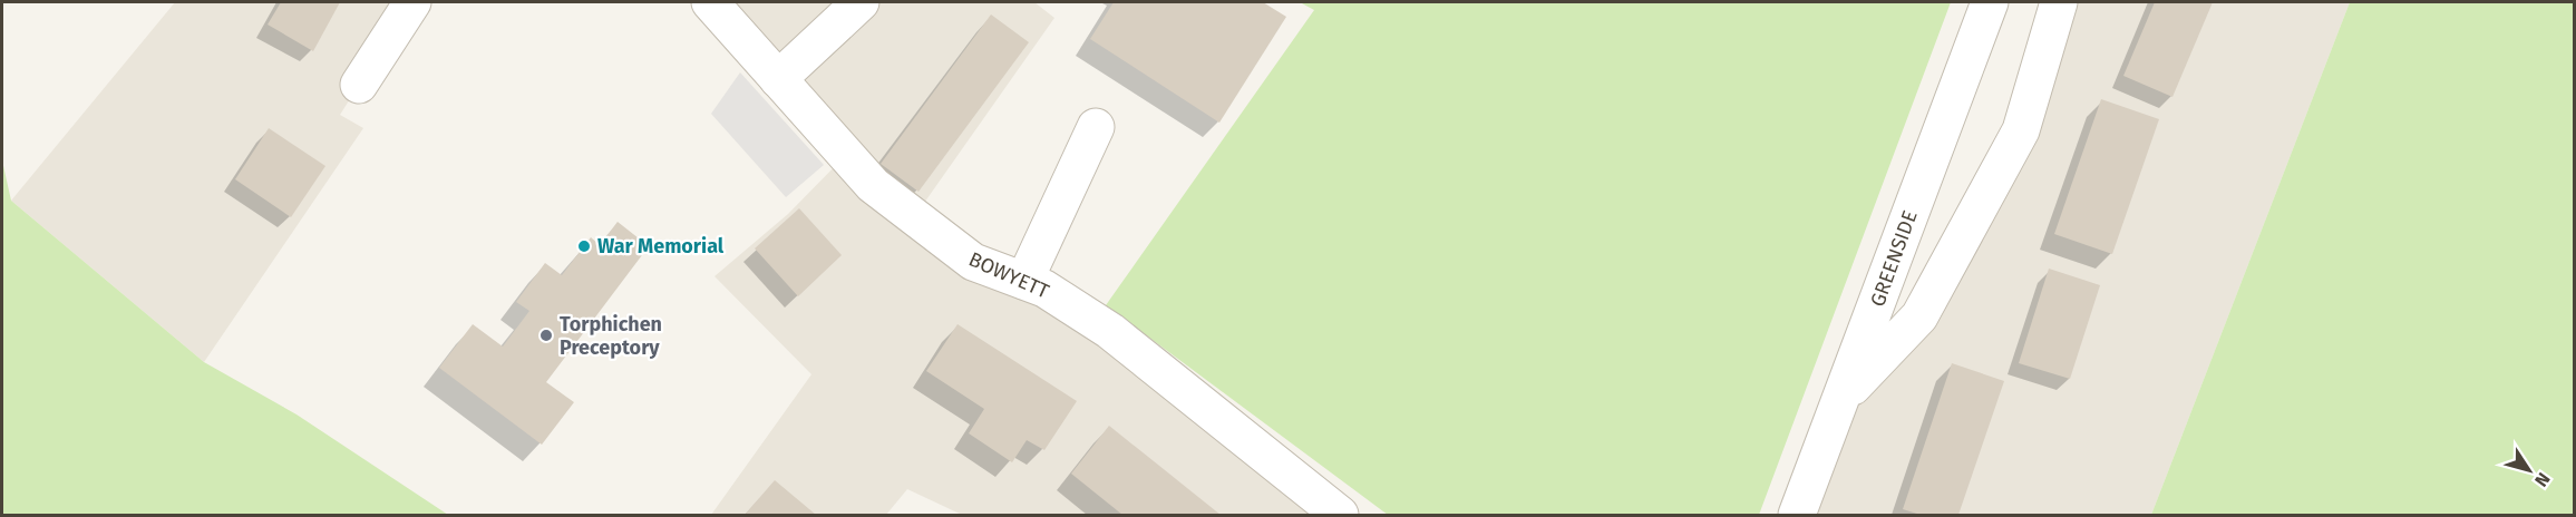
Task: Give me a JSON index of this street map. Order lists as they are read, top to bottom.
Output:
{
  "streets": {
    "street": ["GREENSIDE", "BOWYETT"]
  },
  "places": ["War Memorial", "Torphichen Preceptory"],
  "north": "bottom right"
}
